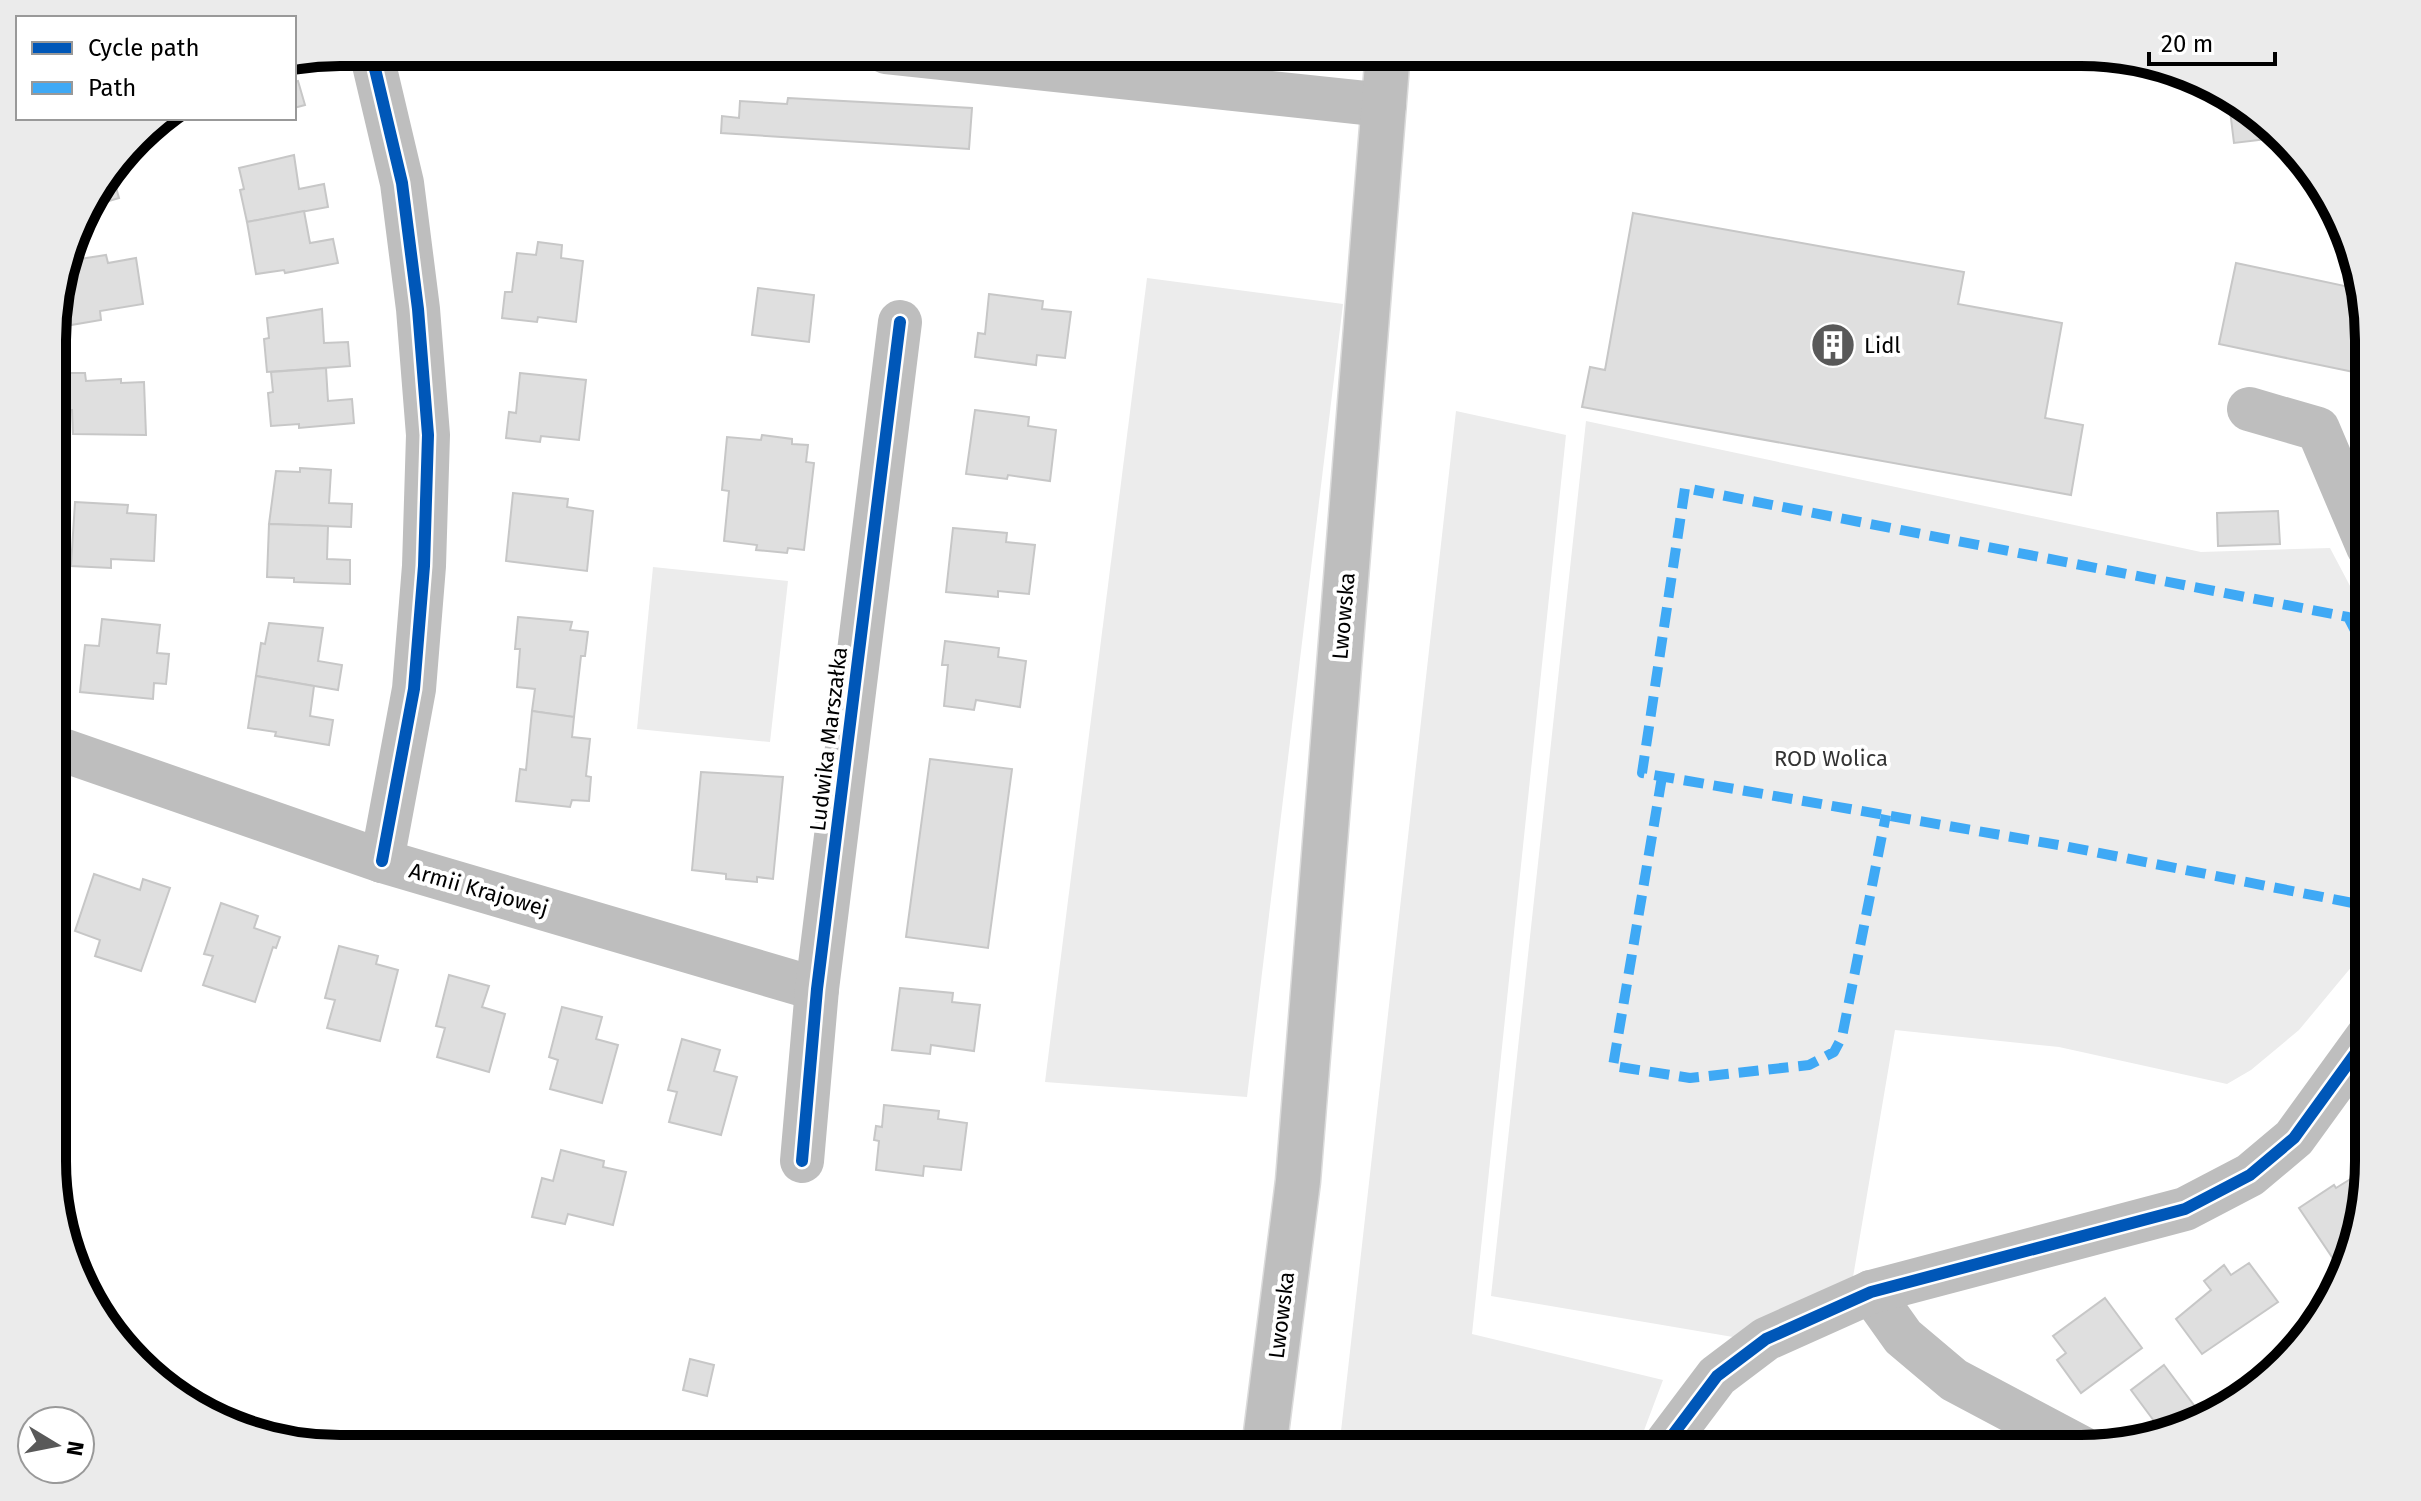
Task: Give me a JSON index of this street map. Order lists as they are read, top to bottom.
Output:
{
  "streets": {
    "street": ["Lwowska", "Ludwika Marszałka", "Armii Krajowej"]
  },
  "crossings": [
    ["Ludwika Marszałka", "Armii Krajowej"]
  ],
  "parks": ["ROD Wolica"],
  "places": {
    "building": ["Lidl"]
  },
  "legend": ["Cycle path", "Path"],
  "scale_bar": "20 m",
  "north": "right"
}
